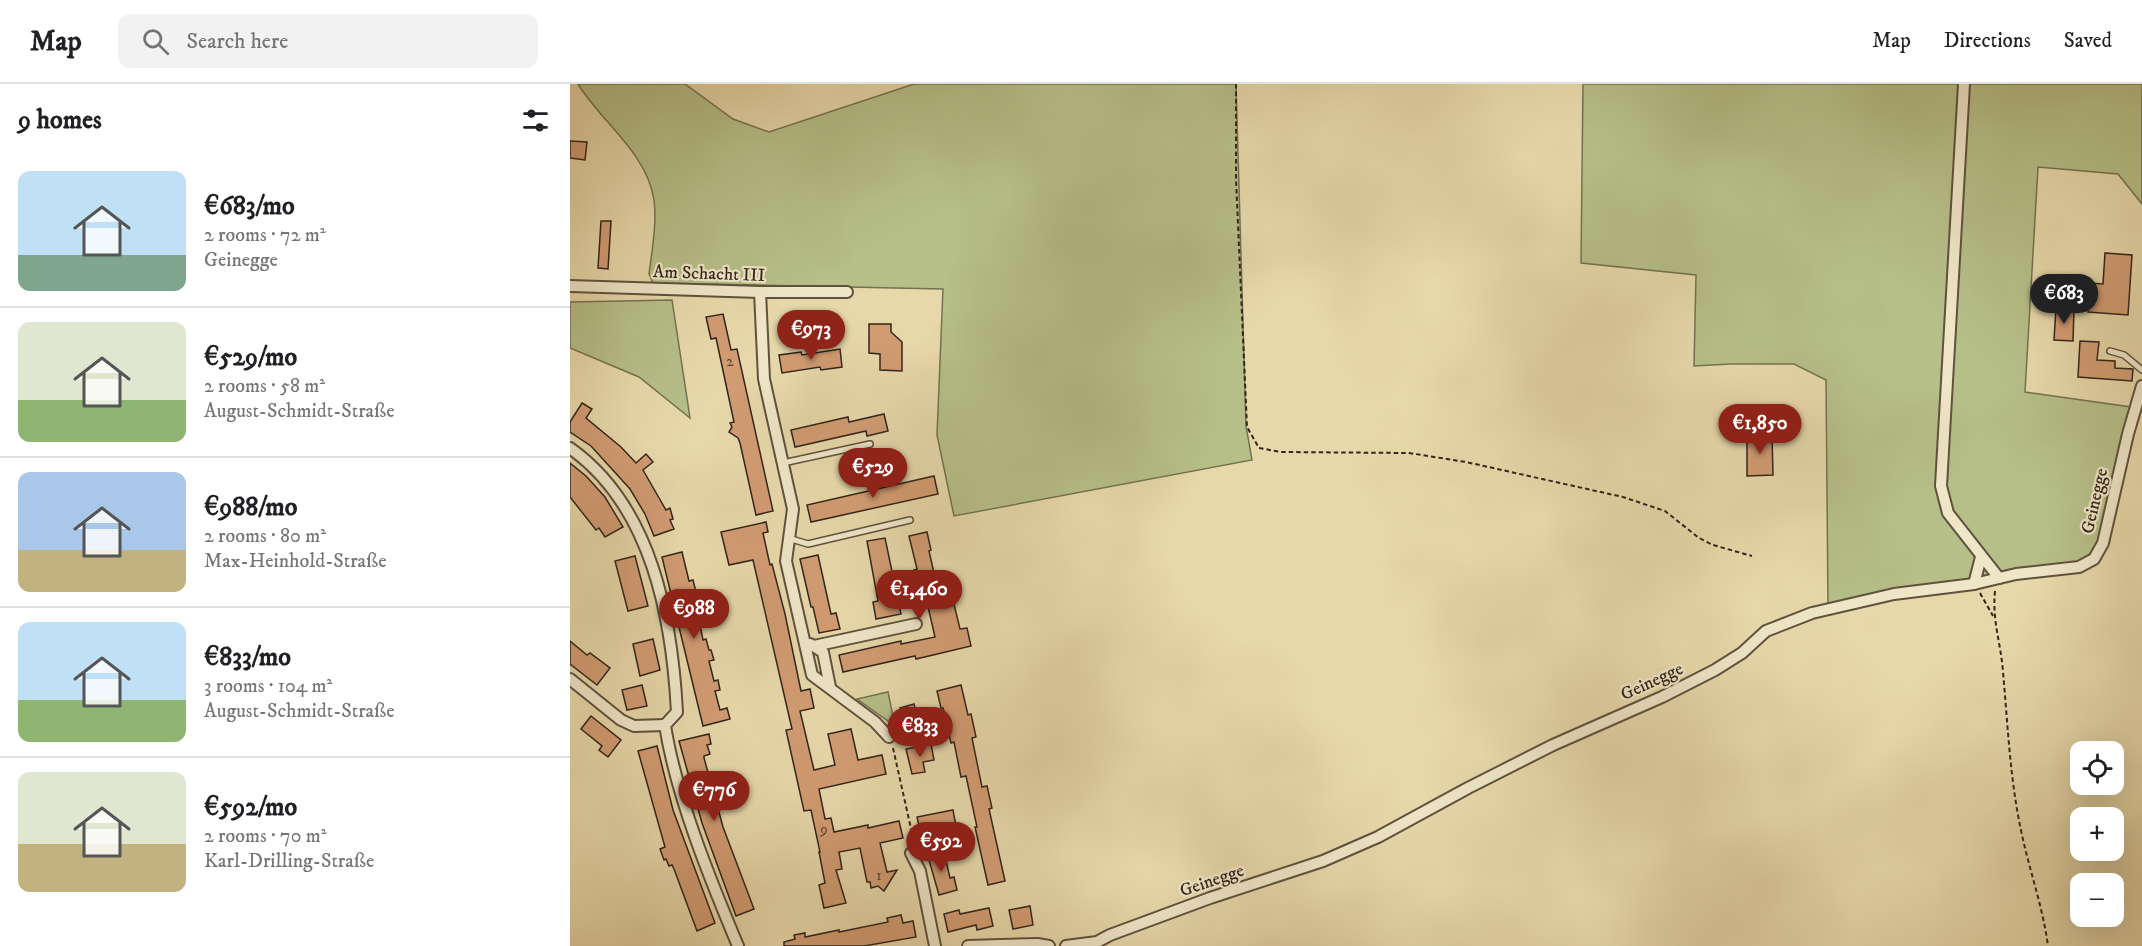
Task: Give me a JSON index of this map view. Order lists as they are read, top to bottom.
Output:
{
  "streets": {
    "street": ["Am Schacht III", "Geinegge"]
  },
  "house_numbers": ["2", "9", "1"],
  "page": {
    "header": "Map",
    "search": "Search here",
    "nav": ["Map", "Directions", "Saved"],
    "heading": "9 homes",
    "list": [
      {
        "name": "€683/mo",
        "note": "2 rooms · 72 m² · Geinegge"
      },
      {
        "name": "€529/mo",
        "note": "2 rooms · 58 m² · August-Schmidt-Straße"
      },
      {
        "name": "€988/mo",
        "note": "2 rooms · 80 m² · Max-Heinhold-Straße"
      },
      {
        "name": "€833/mo",
        "note": "3 rooms · 104 m² · August-Schmidt-Straße"
      },
      {
        "name": "€592/mo",
        "note": "2 rooms · 70 m² · Karl-Drilling-Straße"
      }
    ],
    "price": [
      "€683",
      "€973",
      "€1,850",
      "€529",
      "€1,460",
      "€988",
      "€833",
      "€776",
      "€592"
    ],
    "map_buttons": ["+", "−"]
  }
}
